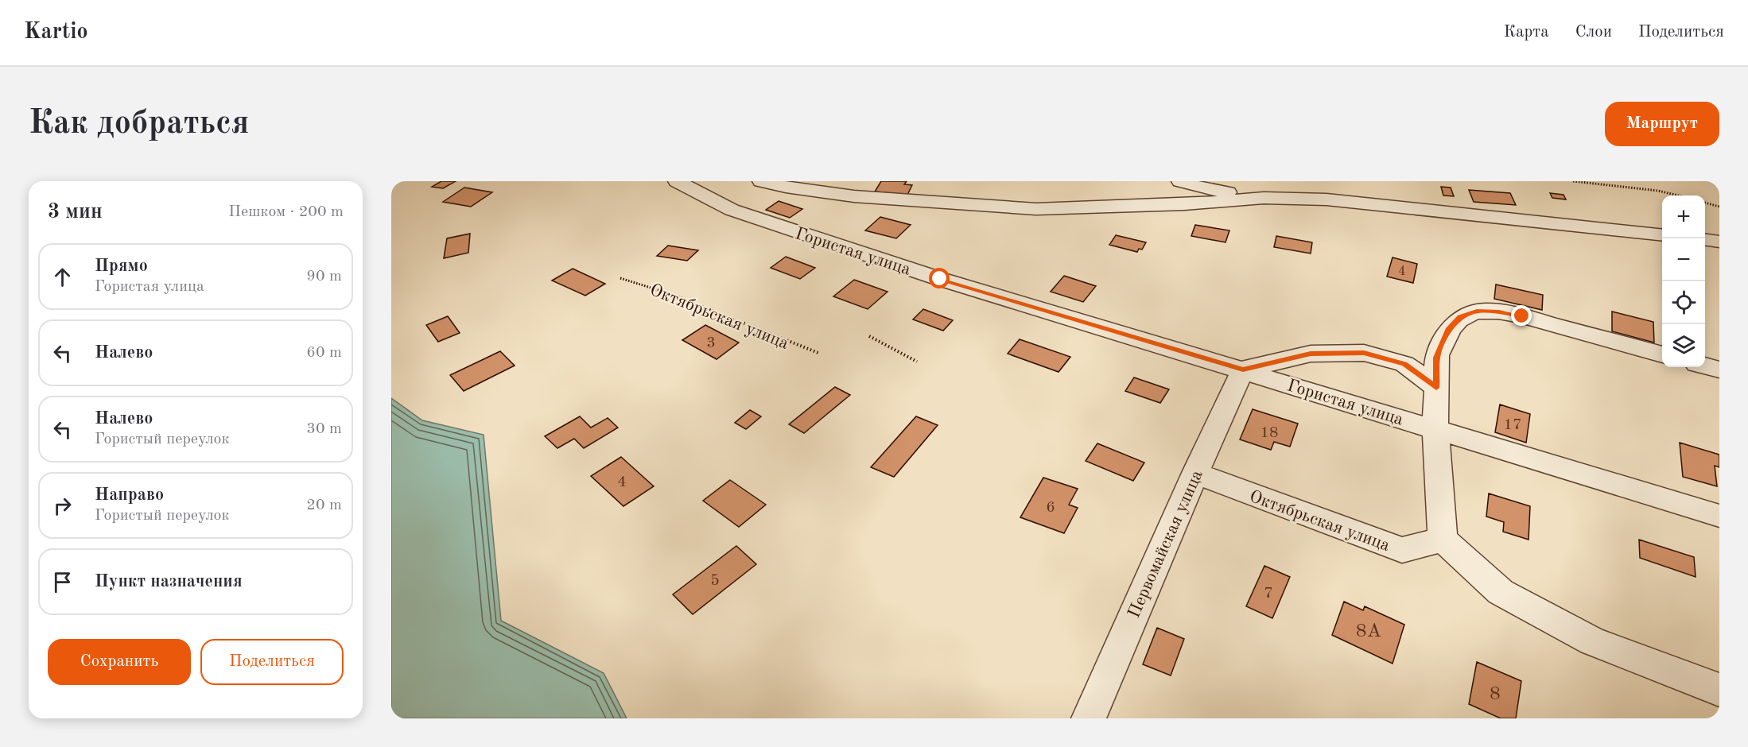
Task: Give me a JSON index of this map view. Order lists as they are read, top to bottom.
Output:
{
  "streets": {
    "street": ["Гористая улица", "Октябрьская улица", "Первомайская улица"]
  },
  "crossings": [
    ["Гористая улица", "Первомайская улица"],
    ["Октябрьская улица", "Первомайская улица"]
  ],
  "house_numbers": [
    "4",
    "3",
    "17",
    "18",
    "4",
    "6",
    "5",
    "7",
    "8А",
    "8"
  ],
  "page": {
    "header": "Kartio",
    "nav": ["Карта", "Слои", "Поделиться"],
    "buttons": [
      "Маршрут",
      ["Сохранить", "Поделиться"]
    ],
    "title": "Как добраться",
    "heading": ["3 мин", "Пешком · 200 m"],
    "map_buttons": ["+", "−"],
    "list": [
      ["Прямо", "Гористая улица", "90 m"],
      ["Налево", "60 m"],
      ["Налево", "Гористый переулок", "30 m"],
      ["Направо", "Гористый переулок", "20 m"],
      "Пункт назначения"
    ]
  }
}
